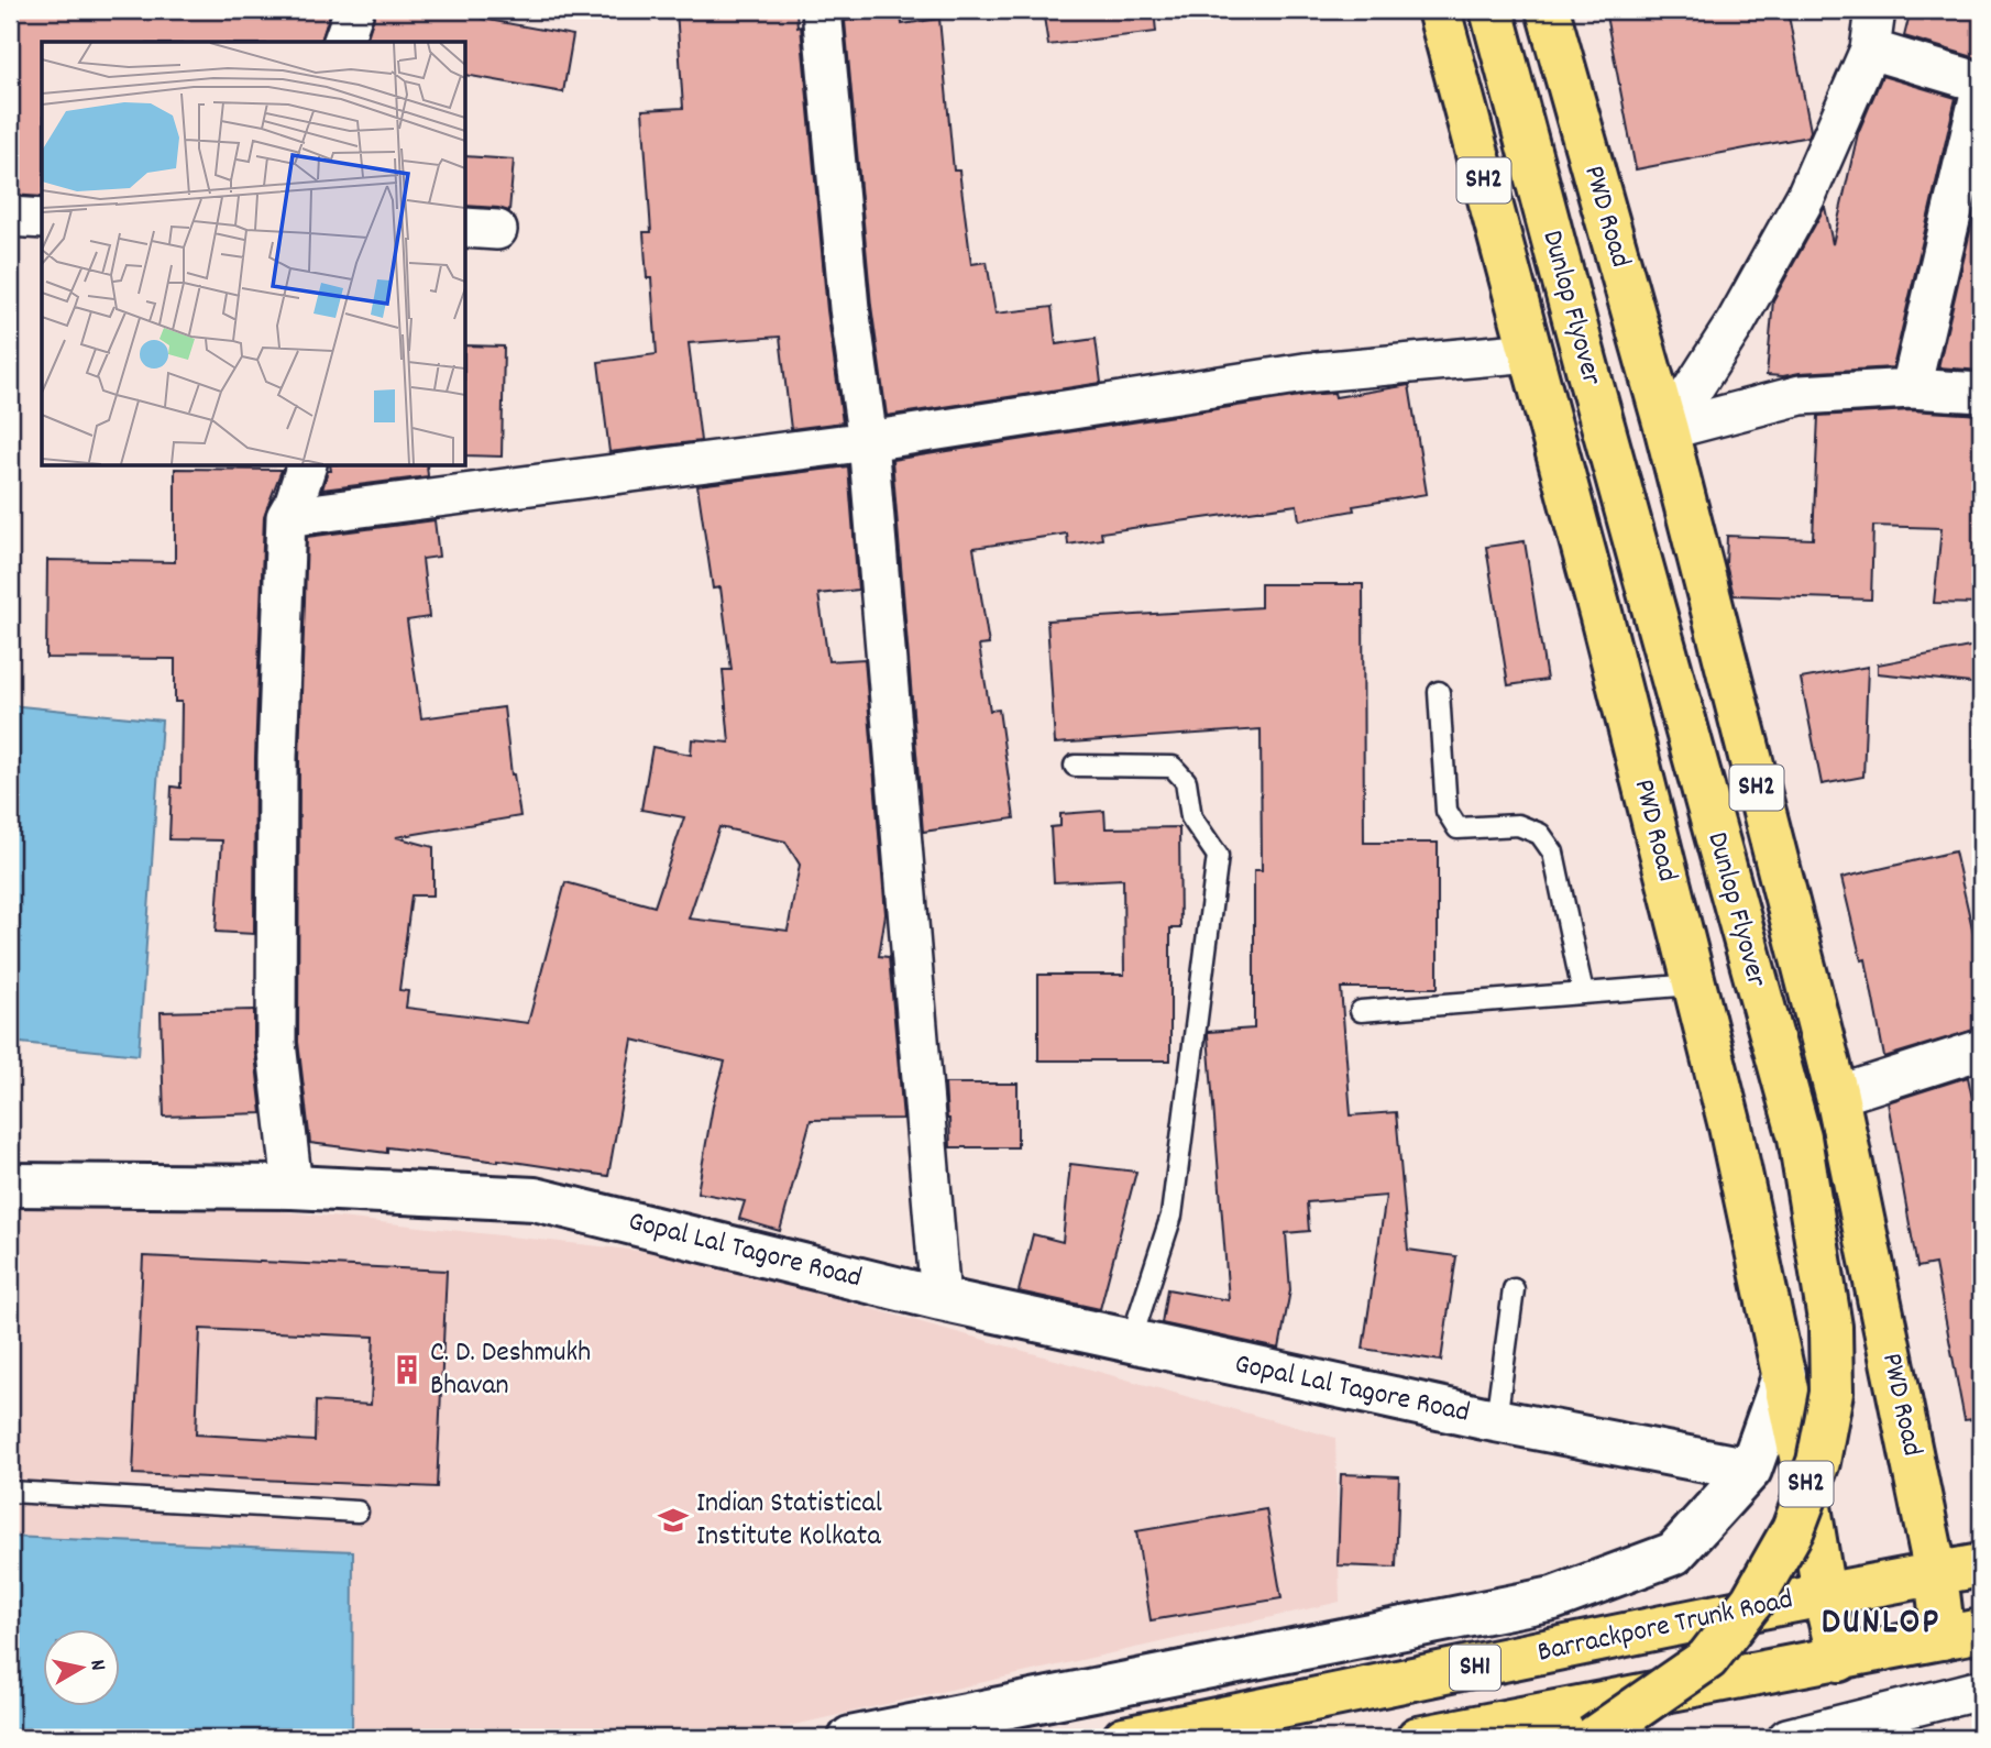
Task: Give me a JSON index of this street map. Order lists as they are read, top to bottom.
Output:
{
  "streets": {
    "main road": [
      "SH2",
      "PWD Road",
      "Dunlop Flyover",
      "Barrackpore Trunk Road",
      "SH1"
    ],
    "street": ["Gopal Lal Tagore Road"]
  },
  "crossings": [
    ["PWD Road", "Barrackpore Trunk Road"],
    ["PWD Road", "SH1"],
    ["Dunlop Flyover", "SH1"]
  ],
  "districts": ["DUNLOP"],
  "places": {
    "building": ["C. D. Deshmukh Bhavan"],
    "school or university": ["Indian Statistical Institute Kolkata"]
  },
  "north": "right"
}
